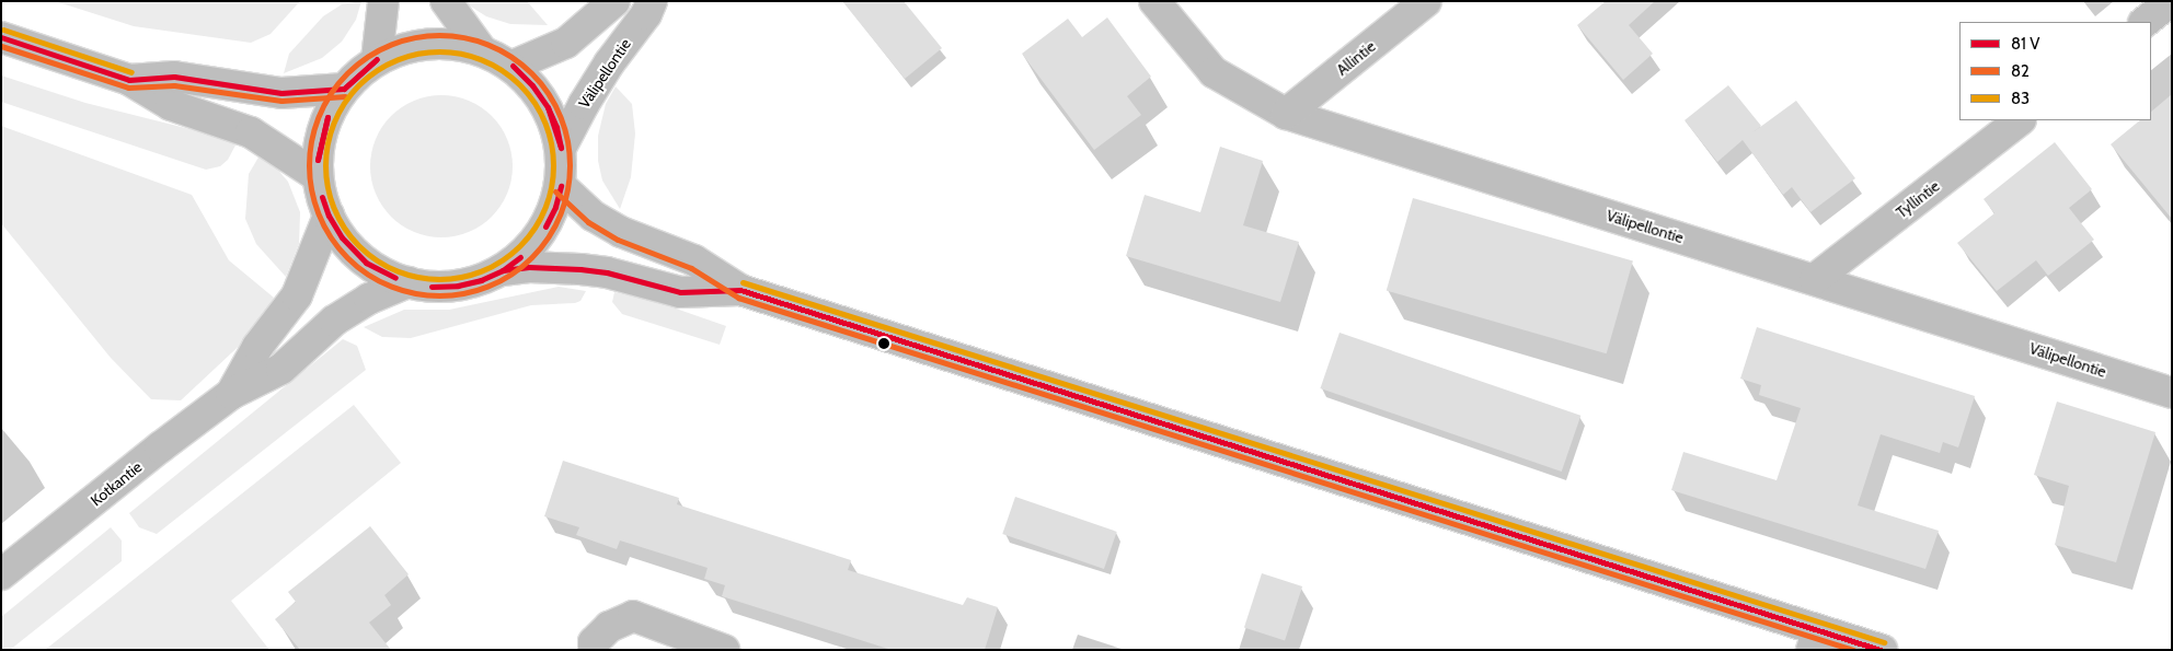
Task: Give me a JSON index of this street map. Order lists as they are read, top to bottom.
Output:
{
  "streets": {
    "main road": [
      "Allintie",
      "Välipellontie",
      "Tyllintie",
      "Kotkantie"
    ]
  },
  "crossings": [
    ["Allintie", "Välipellontie"],
    ["Välipellontie", "Tyllintie"]
  ],
  "lines": ["transit line 83", "transit line 82"],
  "legend": ["81 V", "82", "83"]
}
